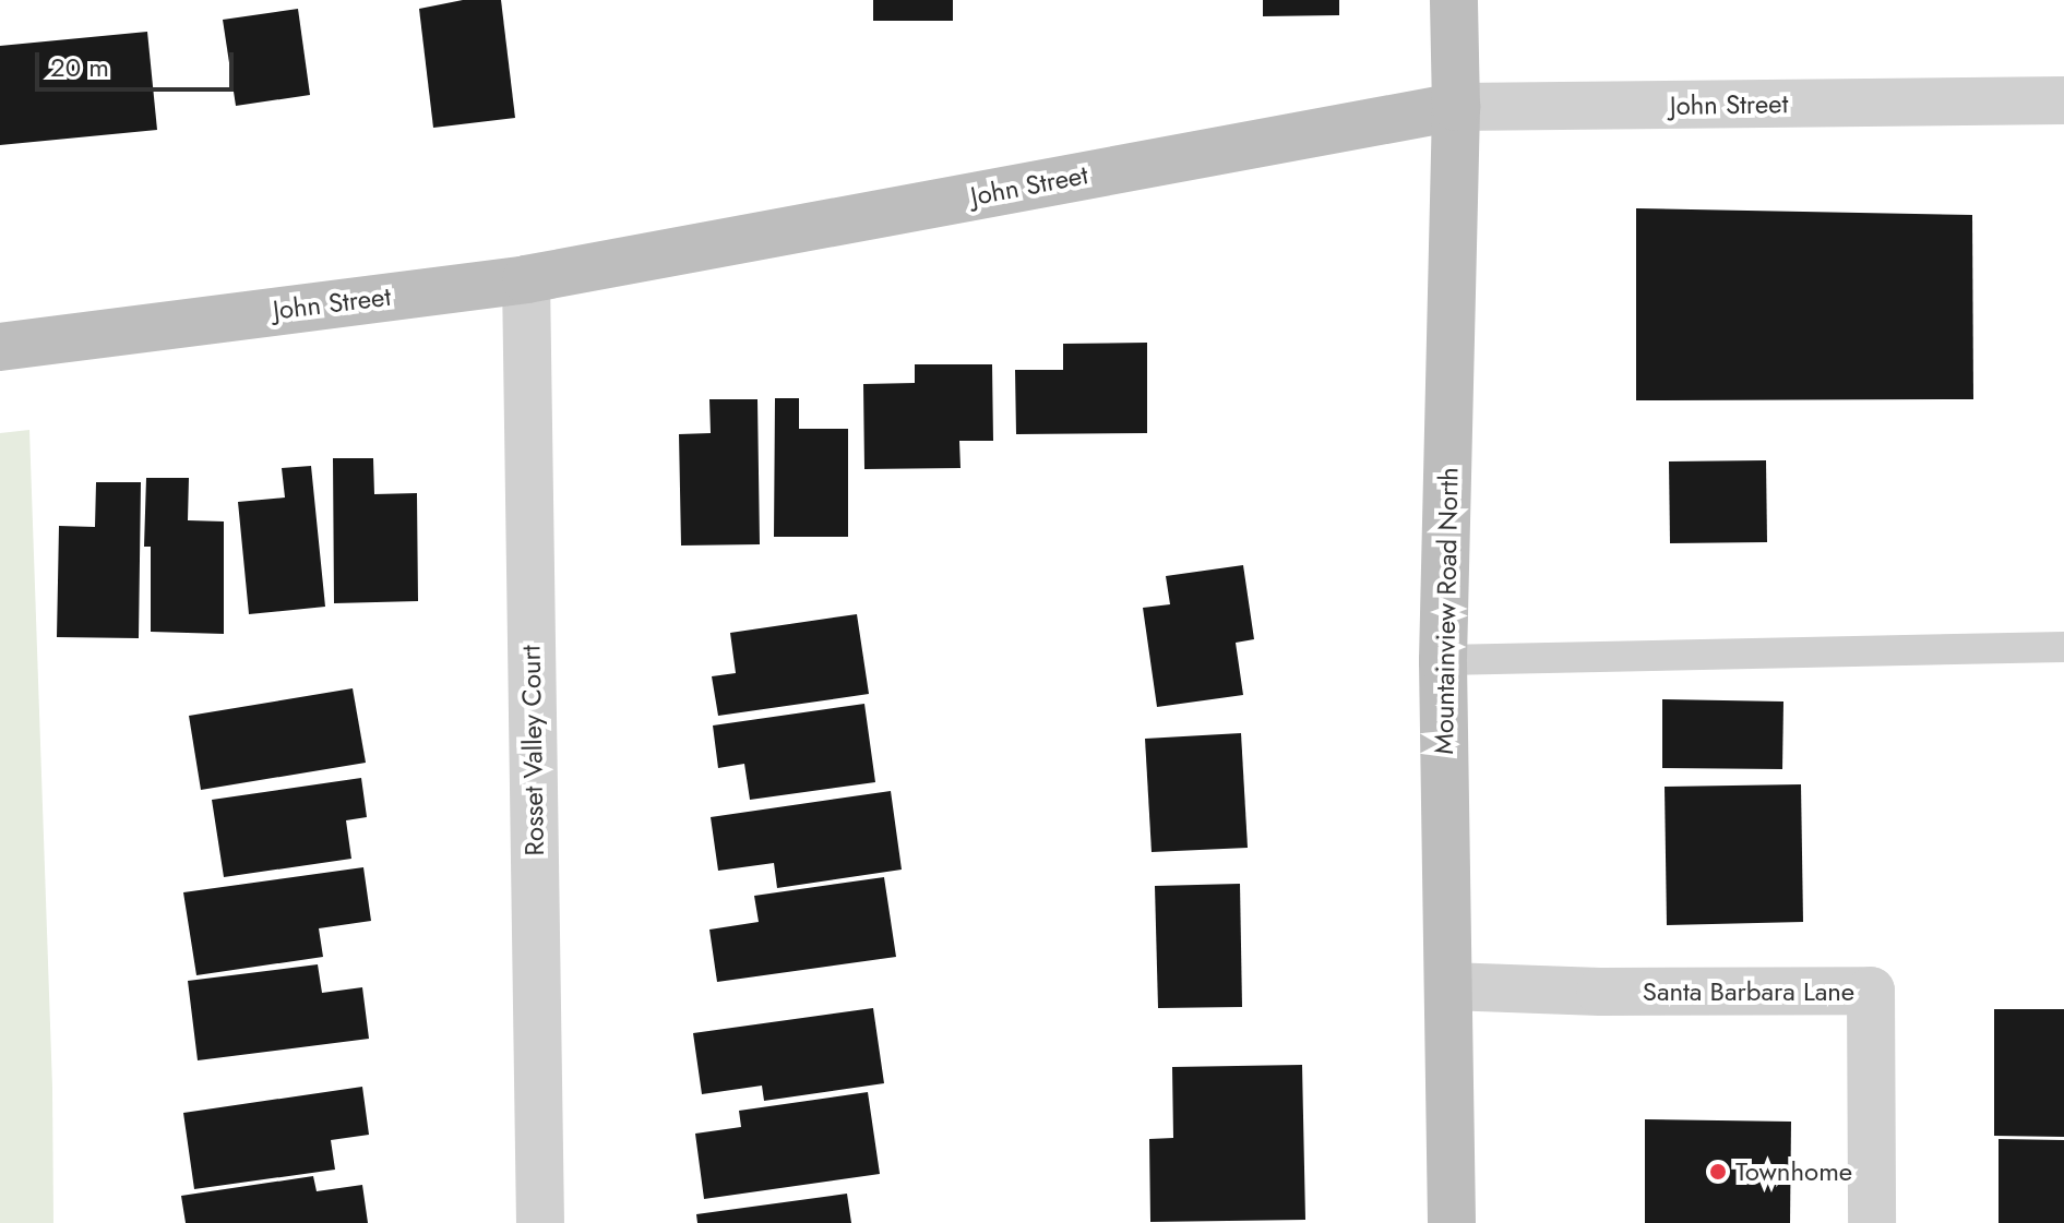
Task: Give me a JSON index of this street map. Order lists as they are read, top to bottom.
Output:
{
  "streets": {
    "street": [
      "John Street",
      "Mountainview Road North",
      "Rosset Valley Court",
      "Santa Barbara Lane"
    ]
  },
  "crossings": [
    ["John Street", "Mountainview Road North"],
    ["John Street", "Rosset Valley Court"],
    ["Mountainview Road North", "Santa Barbara Lane"]
  ],
  "places": ["Townhome"],
  "scale_bar": "20 m"
}
